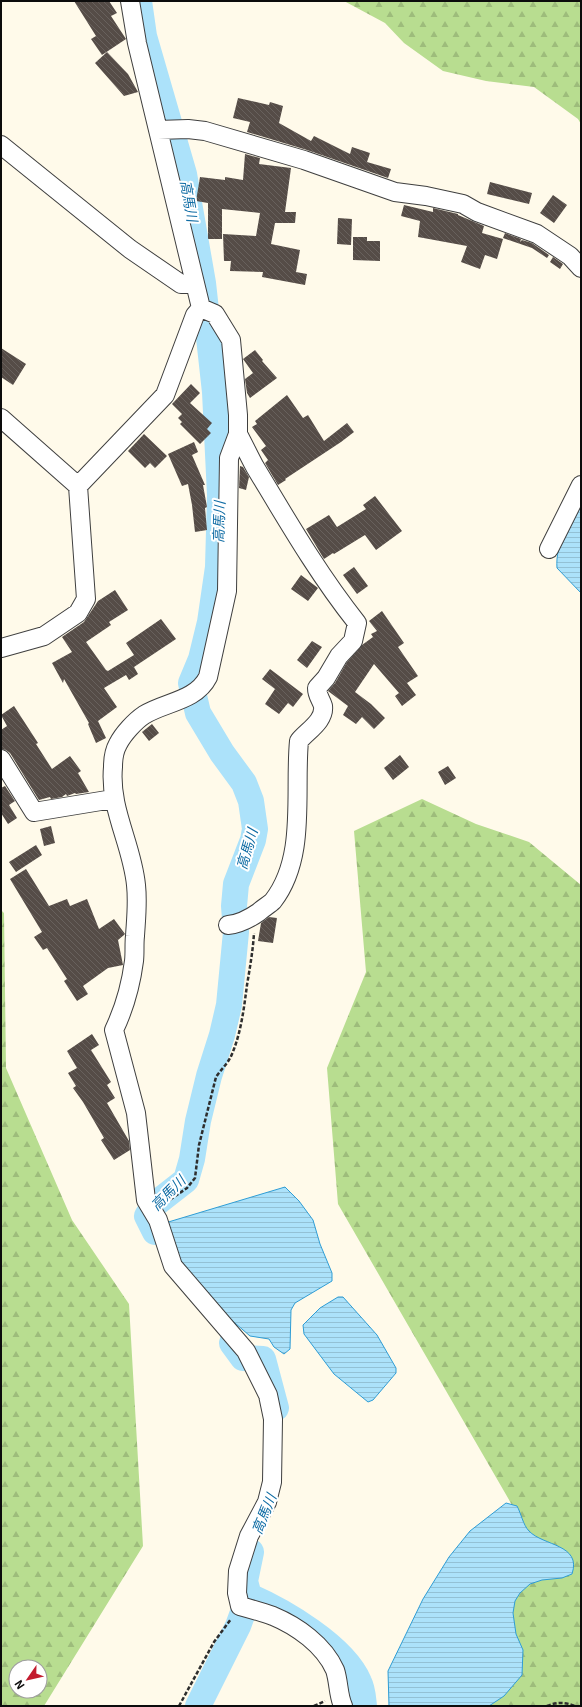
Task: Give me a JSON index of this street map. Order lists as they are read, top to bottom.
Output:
{
  "water": ["高馬川"],
  "north": "bottom left"
}
